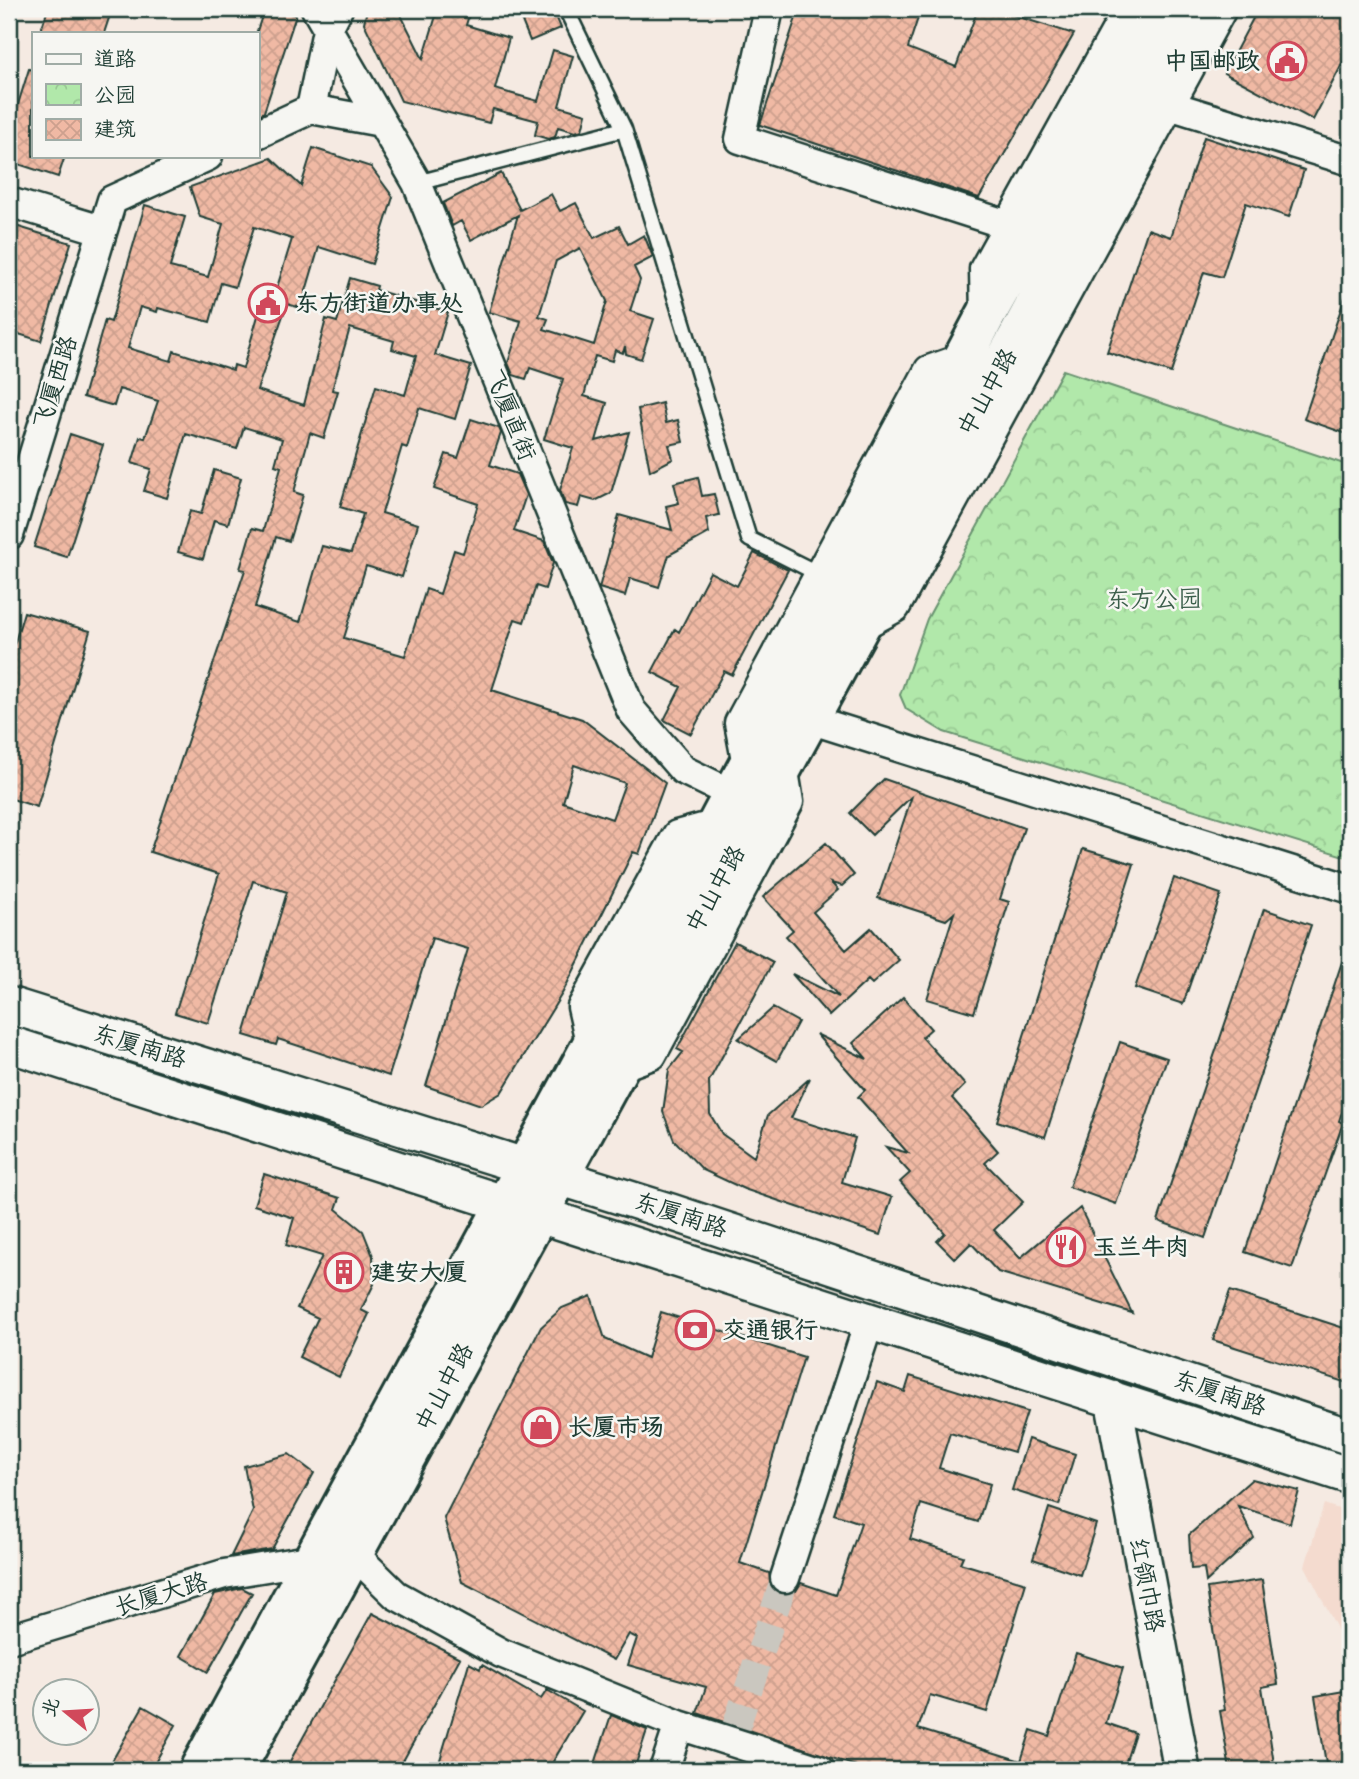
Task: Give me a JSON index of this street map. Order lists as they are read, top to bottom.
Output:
{
  "streets": {
    "main road": ["中山中路"],
    "street": [
      "飞厦西路",
      "飞厦直街",
      "东厦南路",
      "红领巾路",
      "长厦大路"
    ]
  },
  "crossings": [
    ["中山中路", "飞厦直街"],
    ["中山中路", "东厦南路"],
    ["中山中路", "长厦大路"],
    ["东厦南路", "红领巾路"]
  ],
  "parks": ["东方公园"],
  "places": {
    "public building": ["中国邮政", "东方街道办事处"],
    "restaurant": ["玉兰牛肉"],
    "building": ["建安大厦"],
    "bank": ["交通银行"],
    "shop": ["长厦市场"]
  },
  "legend": ["道路", "公园", "建筑"],
  "north": "left"
}
